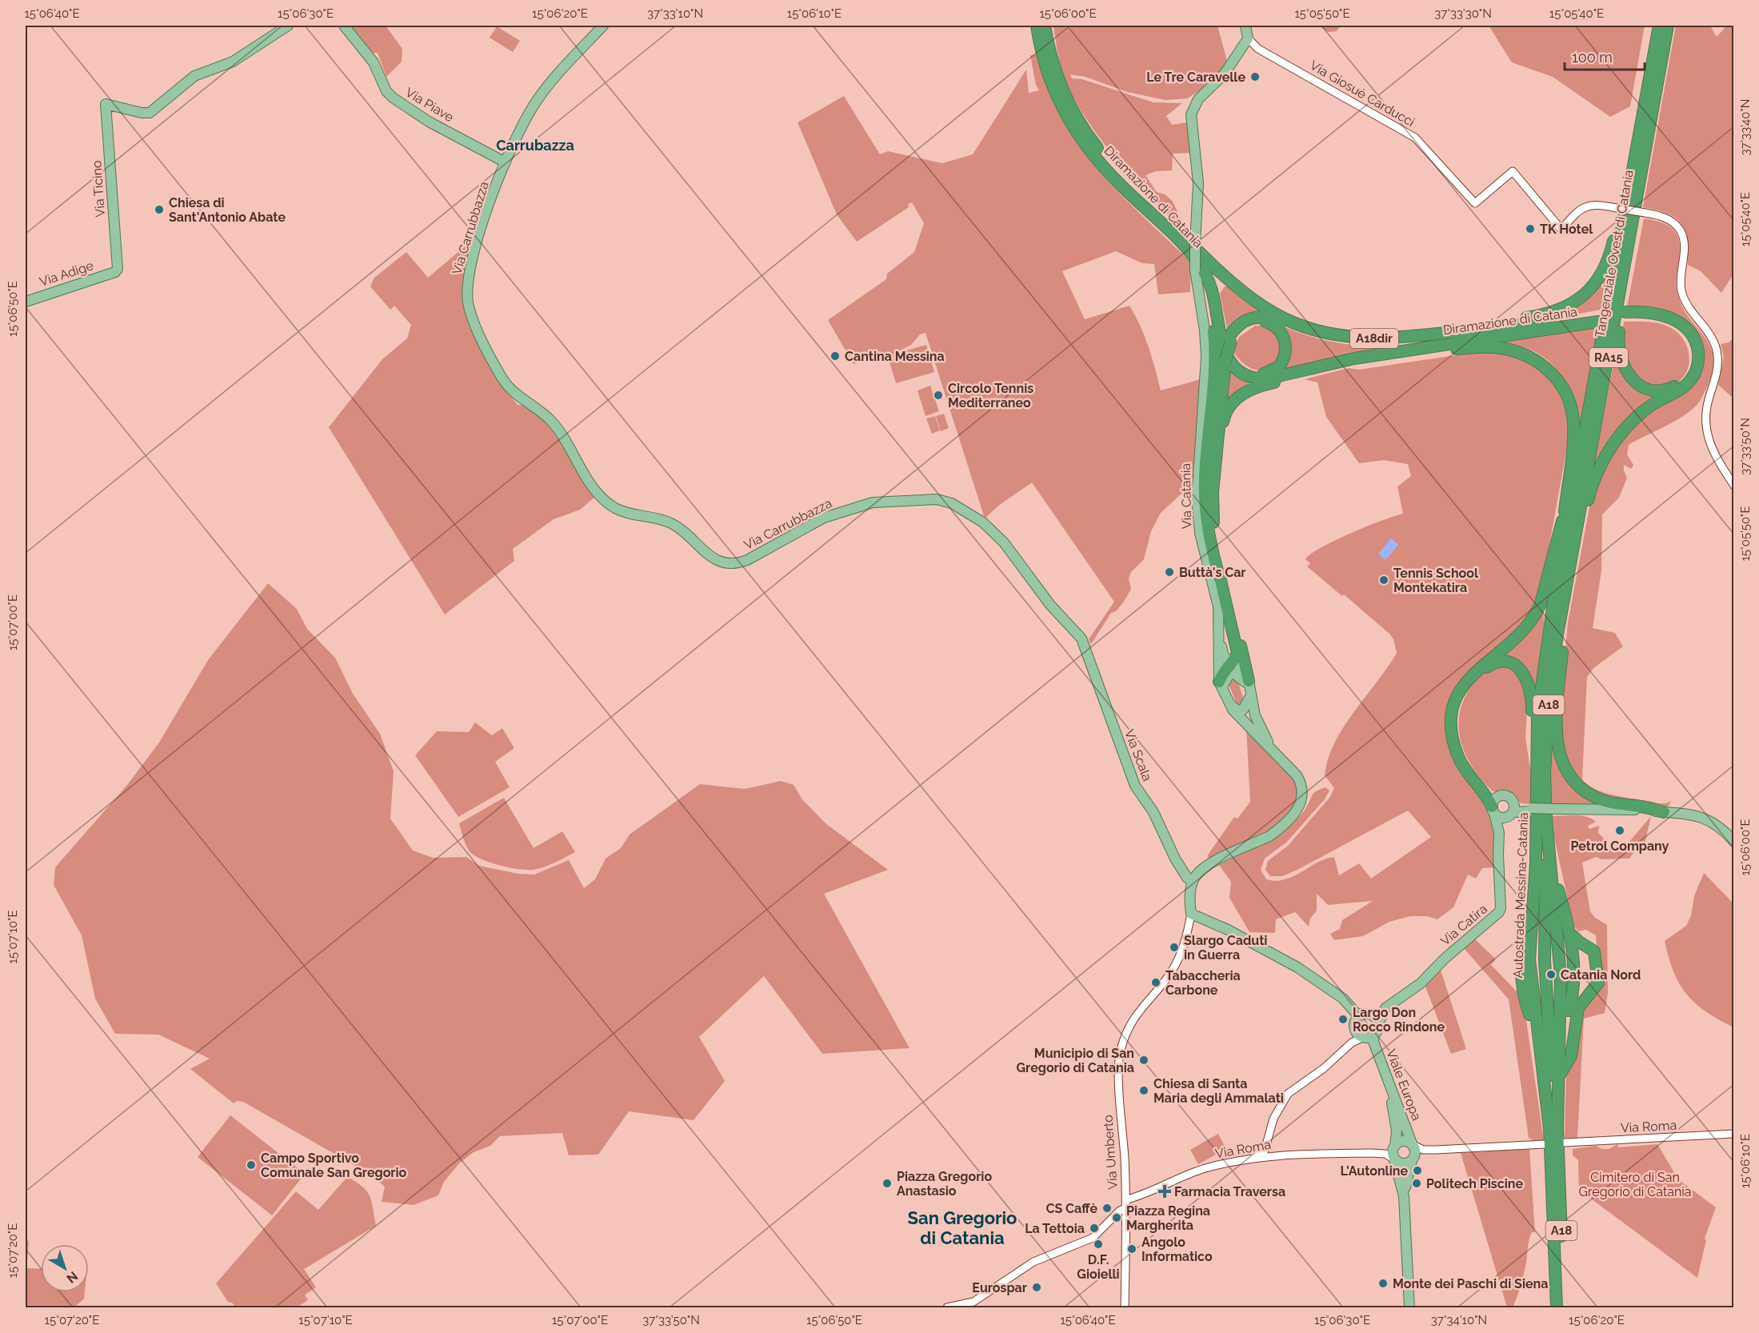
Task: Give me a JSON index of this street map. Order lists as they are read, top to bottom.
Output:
{
  "streets": {
    "highway": [
      "Diramazione di Catania",
      "Tangenziale Ovest di Catania",
      "A18dir",
      "RA15",
      "A18",
      "Autostrada Messina-Catania"
    ],
    "main road": [
      "Via Piave",
      "Via Ticino",
      "Via Carrubbazza",
      "Via Adige",
      "Via Catania",
      "Via Scala",
      "Via Catira",
      "Viale Europa"
    ],
    "street": ["Via Giosuè Carducci", "Via Roma", "Via Umberto"]
  },
  "crossings": [
    ["Via Giosuè Carducci", "Via Catania"],
    ["Via Piave", "Via Carrubbazza"],
    ["Via Ticino", "Via Adige"],
    ["Via Carrubbazza", "Via Scala"],
    ["Tangenziale Ovest di Catania", "Autostrada Messina-Catania"],
    ["Via Roma", "Via Umberto"]
  ],
  "districts": ["Carrubazza", "San Gregorio di Catania"],
  "parks": ["Cimitero di San Gregorio di Catania"],
  "places": {
    "other": [
      "Le Tre Caravelle",
      "Chiesa di Sant'Antonio Abate",
      "TK Hotel",
      "Cantina Messina",
      "Circolo Tennis Mediterraneo",
      "Buttà's Car",
      "Tennis School Montekatira",
      "Petrol Company",
      "Slargo Caduti in Guerra",
      "Catania Nord",
      "Tabaccheria Carbone",
      "Largo Don Rocco Rindone",
      "Municipio di San Gregorio di Catania",
      "Chiesa di Santa Maria degli Ammalati",
      "Campo Sportivo Comunale San Gregorio",
      "L'Autonline",
      "Piazza Gregorio Anastasio",
      "Politech Piscine",
      "CS Caffè",
      "Piazza Regina Margherita",
      "La Tettoia",
      "D.F. Gioielli",
      "Angolo Informatico",
      "Monte dei Paschi di Siena",
      "Eurospar"
    ],
    "health": ["Farmacia Traversa"]
  },
  "scale_bar": "100 m",
  "north": "bottom right",
  "coordinates": [
    "15°06'40\"E",
    "15°06'30\"E",
    "15°06'20\"E",
    "37°33'10\"N",
    "15°06'10\"E",
    "15°06'00\"E",
    "15°05'50\"E",
    "37°33'30\"N",
    "15°05'40\"E",
    "37°33'40\"N",
    "15°06'50\"E",
    "37°33'50\"N",
    "15°07'00\"E",
    "15°07'10\"E",
    "15°07'20\"E",
    "37°34'10\"N"
  ]
}
